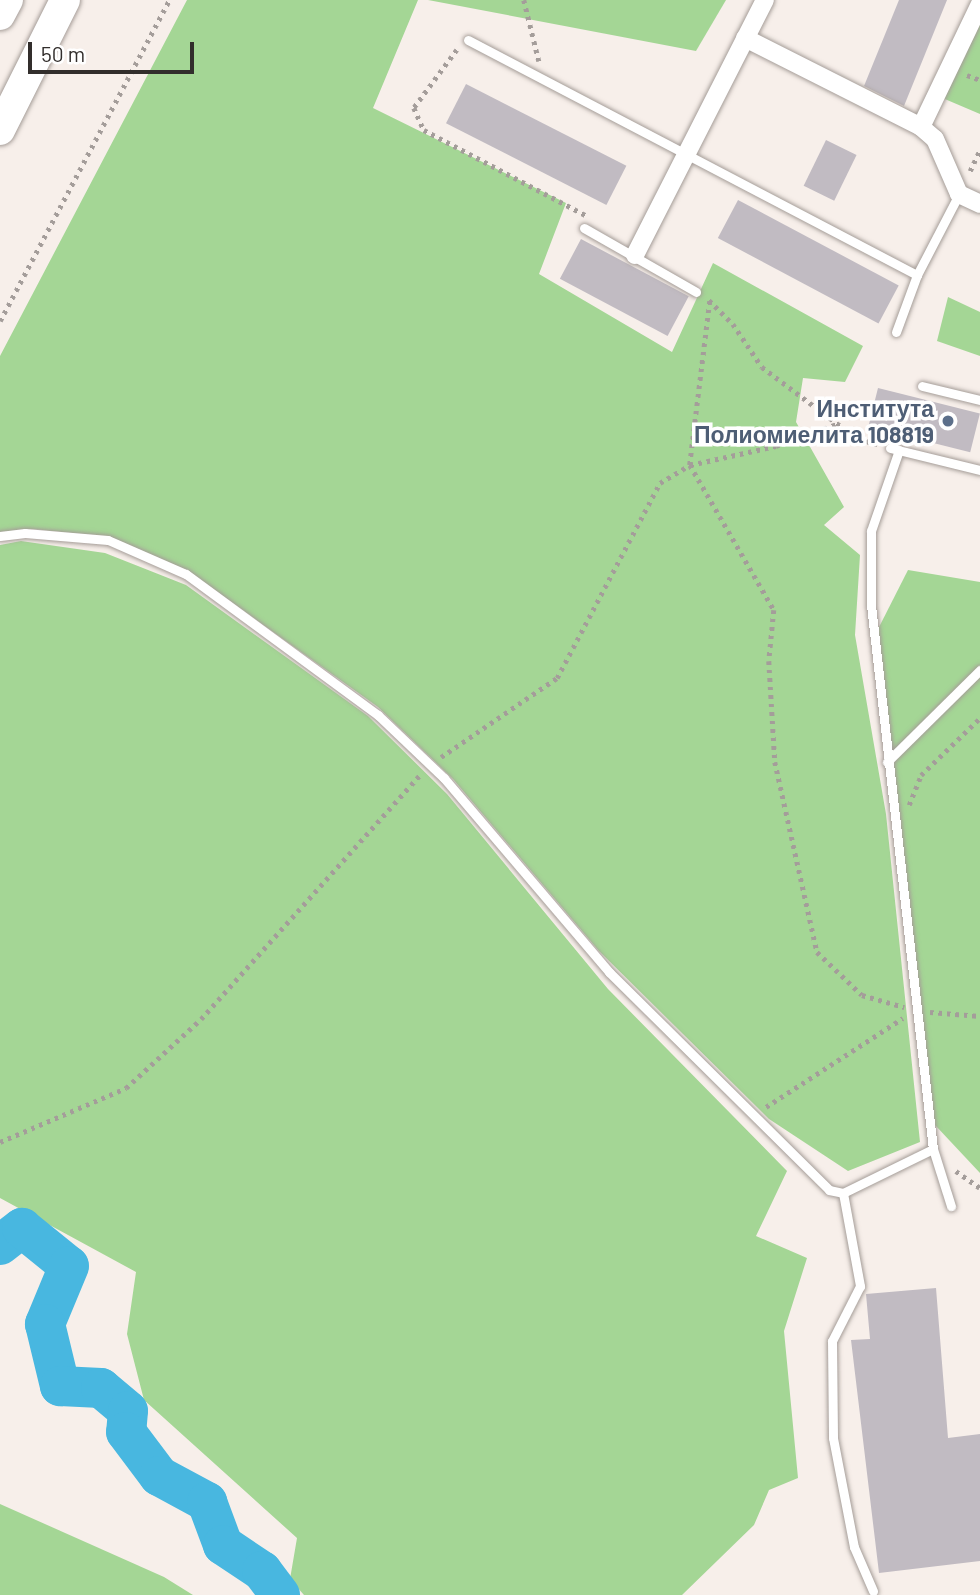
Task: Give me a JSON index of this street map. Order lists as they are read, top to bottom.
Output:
{
  "places": ["Института Полиомиелита 108819"],
  "scale_bar": "50 m"
}
